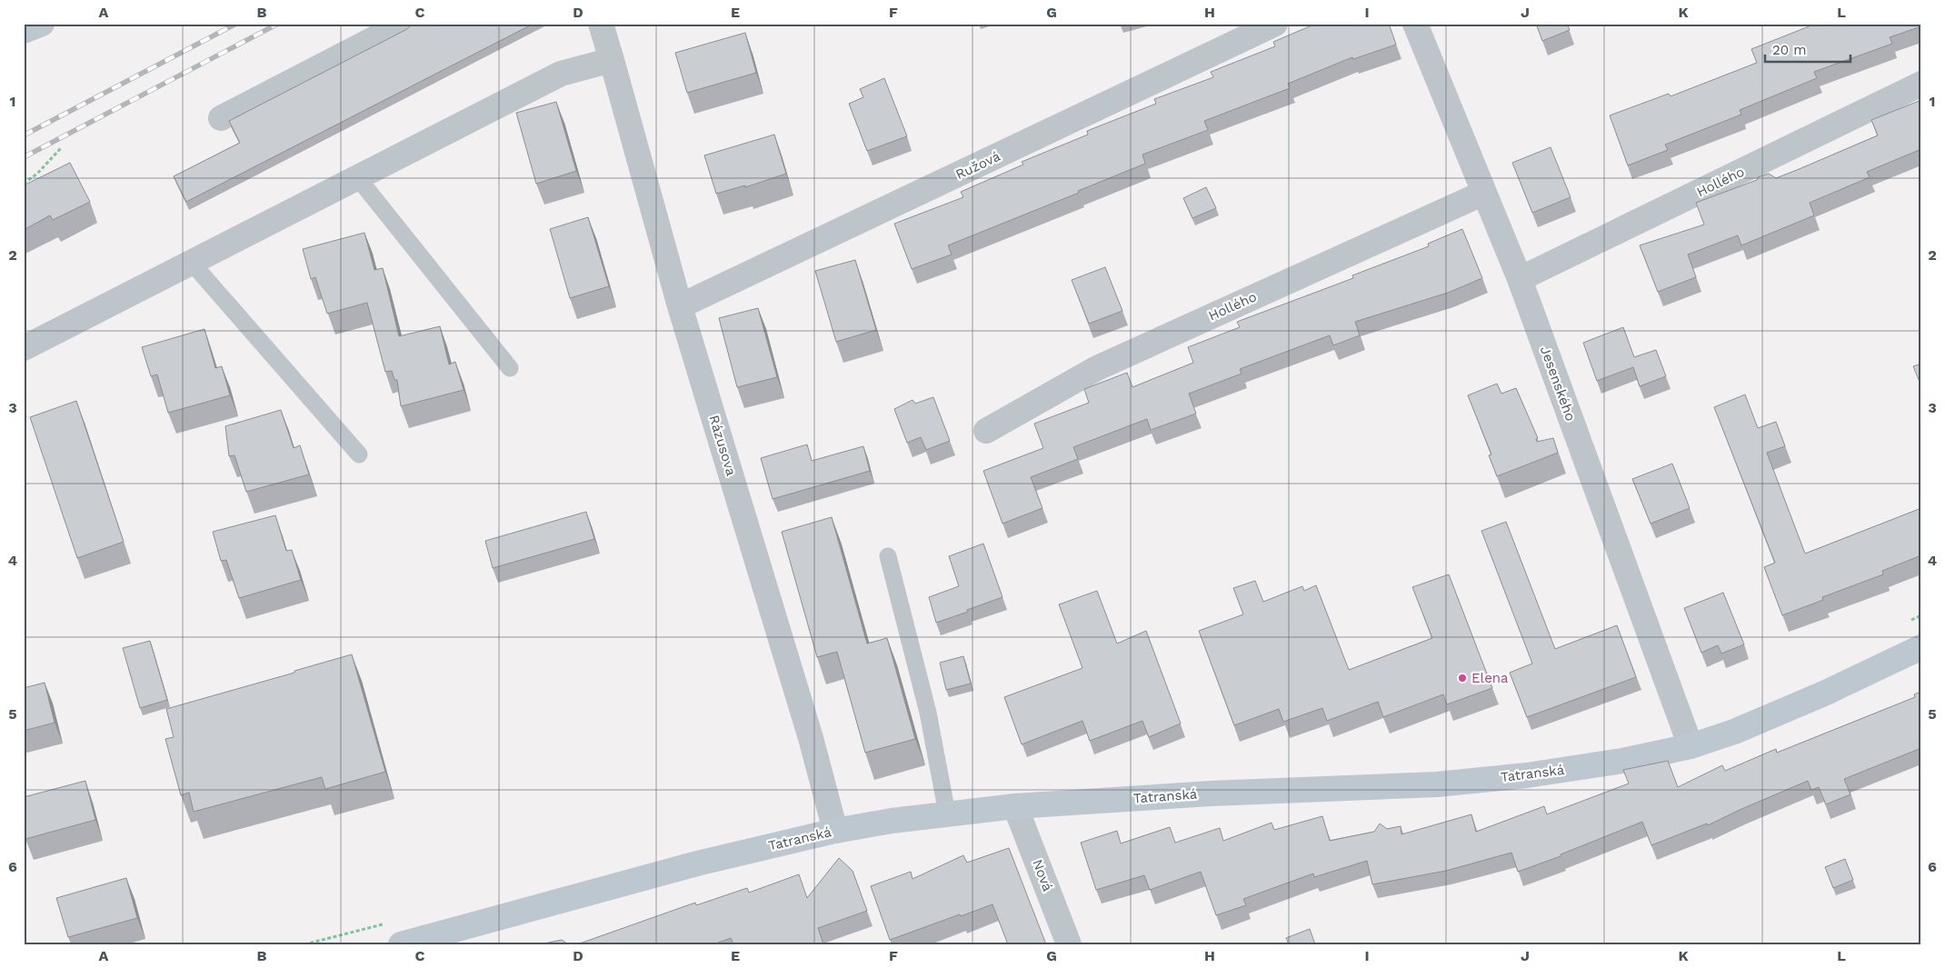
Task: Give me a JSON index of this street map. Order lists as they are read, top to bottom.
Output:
{
  "streets": {
    "main road": ["Tatranská"],
    "street": [
      "Ružová",
      "Hollého",
      "Jesenského",
      "Rázusova",
      "Nová"
    ]
  },
  "crossings": [
    ["Ružová", "Rázusova"],
    ["Hollého", "Jesenského"],
    ["Jesenského", "Tatranská"],
    ["Rázusova", "Tatranská"],
    ["Tatranská", "Nová"]
  ],
  "places": ["Elena"],
  "scale_bar": "20 m",
  "grid": {
    "columns": [
      "A",
      "B",
      "C",
      "D",
      "E",
      "F",
      "G",
      "H",
      "I",
      "J",
      "K",
      "L"
    ],
    "rows": [
      "1",
      "2",
      "3",
      "4",
      "5",
      "6"
    ]
  }
}
